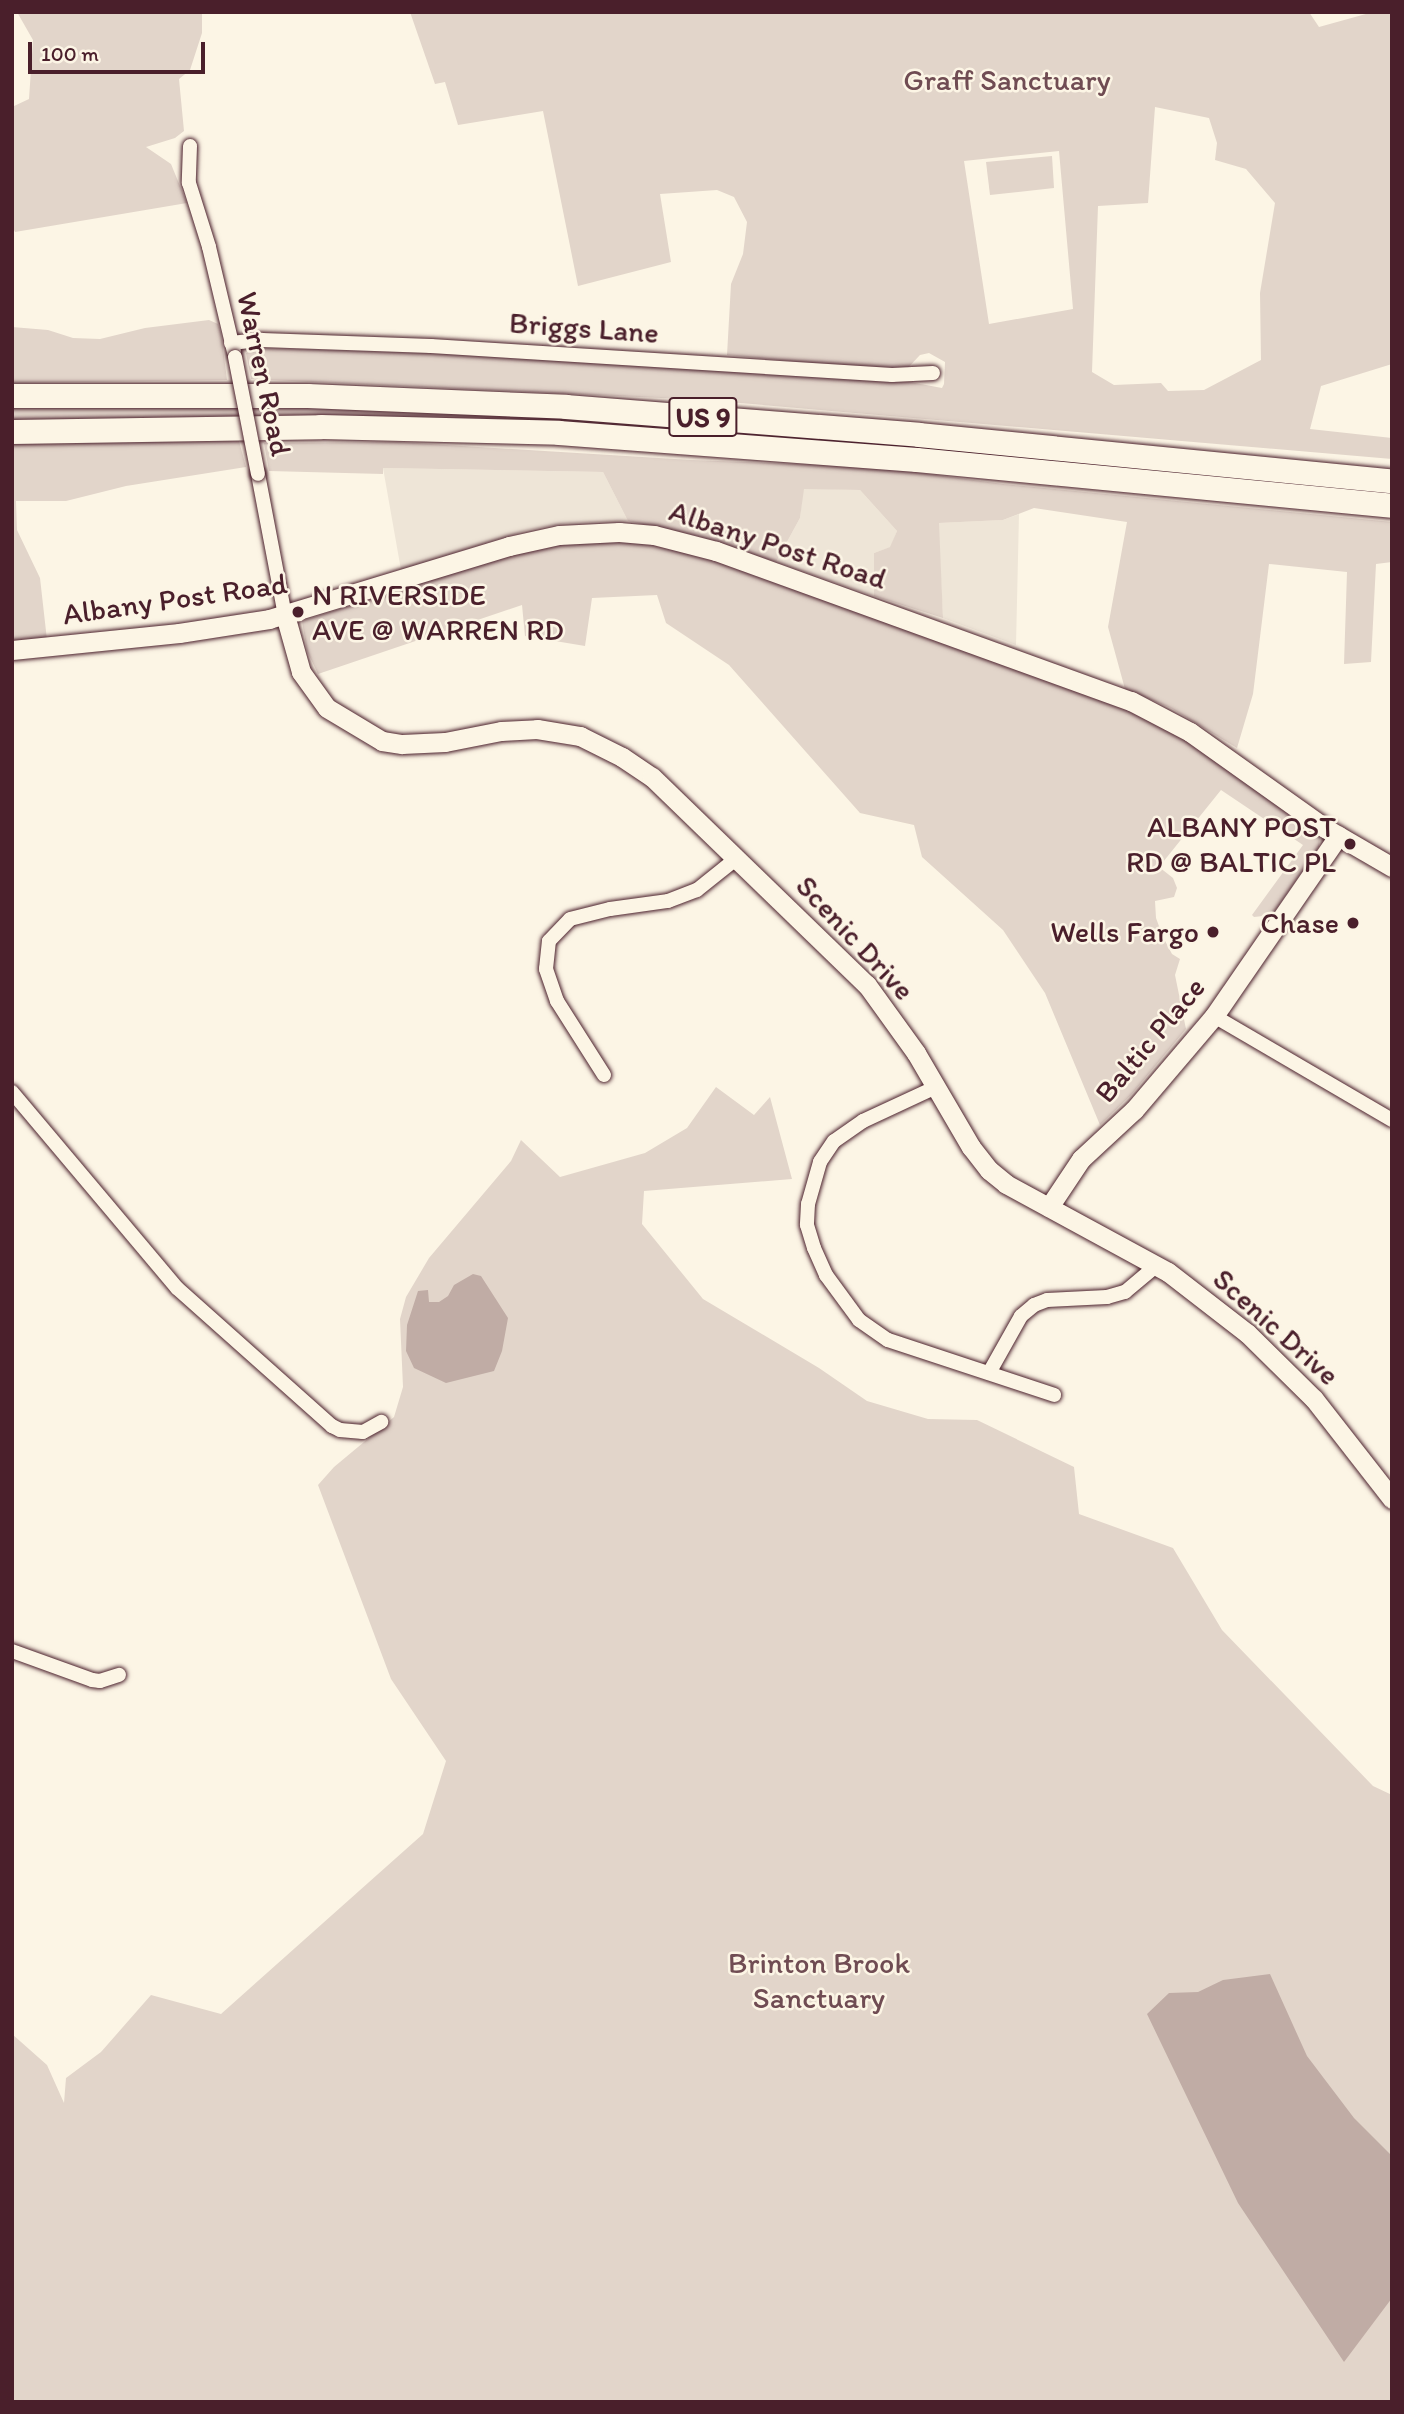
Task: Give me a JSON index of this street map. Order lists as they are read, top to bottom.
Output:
{
  "streets": {
    "highway": ["US 9"],
    "street": [
      "Briggs Lane",
      "Warren Road",
      "Albany Post Road",
      "Scenic Drive",
      "Baltic Place"
    ]
  },
  "crossings": [
    ["Briggs Lane", "Warren Road"],
    ["Warren Road", "Albany Post Road"],
    ["Warren Road", "Scenic Drive"],
    ["Albany Post Road", "Scenic Drive"],
    ["Albany Post Road", "Baltic Place"],
    ["Scenic Drive", "Baltic Place"]
  ],
  "parks": ["Graff Sanctuary", "Brinton Brook Sanctuary"],
  "places": [
    "N RIVERSIDE AVE @ WARREN RD",
    "ALBANY POST RD @ BALTIC PL",
    "Chase",
    "Wells Fargo"
  ],
  "scale_bar": "100 m"
}
